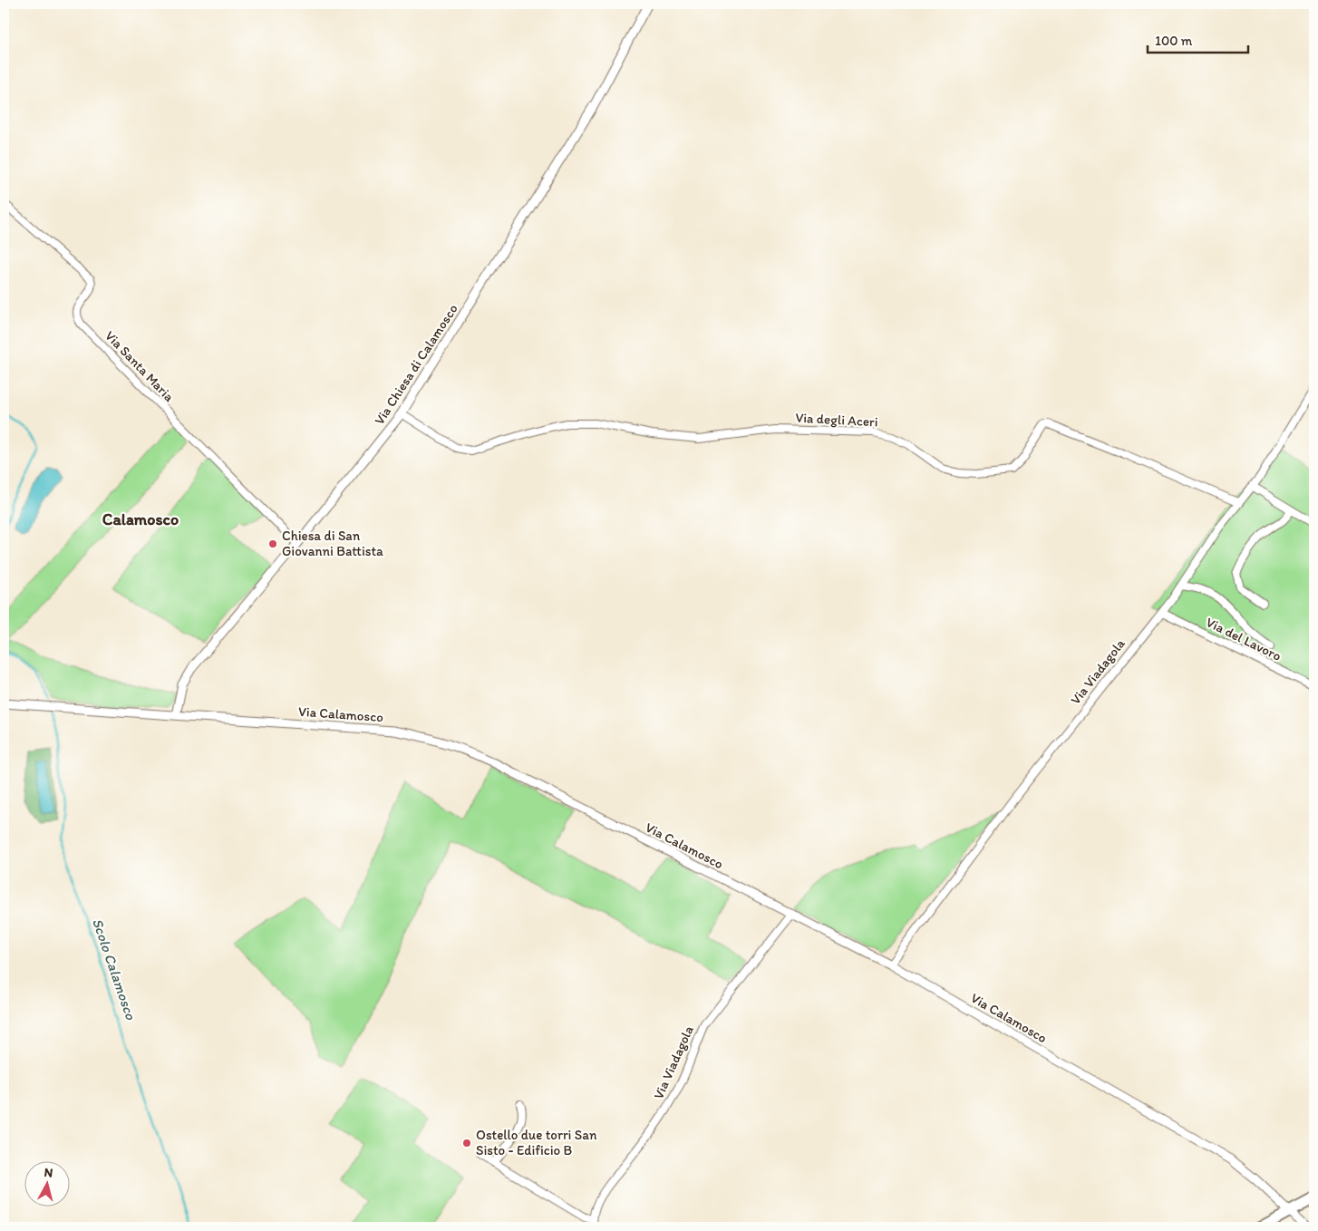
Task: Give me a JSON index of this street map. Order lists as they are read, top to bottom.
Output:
{
  "streets": {
    "street": [
      "Via Chiesa di Calamosco",
      "Via Santa Maria",
      "Via degli Aceri",
      "Via del Lavoro",
      "Via Viadagola",
      "Via Calamosco"
    ]
  },
  "crossings": [
    ["Via Chiesa di Calamosco", "Via Santa Maria"],
    ["Via Chiesa di Calamosco", "Via degli Aceri"],
    ["Via Chiesa di Calamosco", "Via Calamosco"],
    ["Via degli Aceri", "Via Viadagola"],
    ["Via del Lavoro", "Via Viadagola"],
    ["Via Viadagola", "Via Calamosco"]
  ],
  "districts": ["Calamosco"],
  "water": ["Scolo Calamosco"],
  "places": ["Chiesa di San Giovanni Battista", "Ostello due torri San Sisto - Edificio B"],
  "scale_bar": "100 m",
  "north": "top"
}
